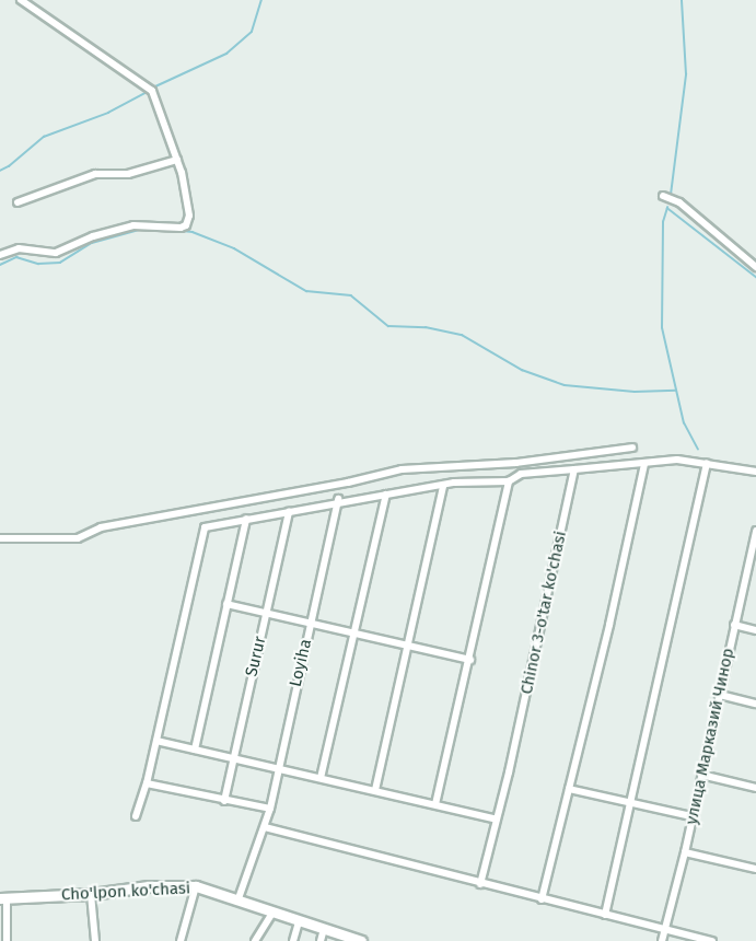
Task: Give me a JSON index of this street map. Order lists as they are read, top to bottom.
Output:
{
  "streets": {
    "main road": ["Cho'lpon ko'chasi"],
    "street": [
      "Chinor 3-o'tar ko'chasi",
      "Surur",
      "Loyiha",
      "улица Марказий Чинор"
    ]
  },
  "crossings": [
    ["Loyiha", "Cho'lpon ko'chasi"]
  ]
}
